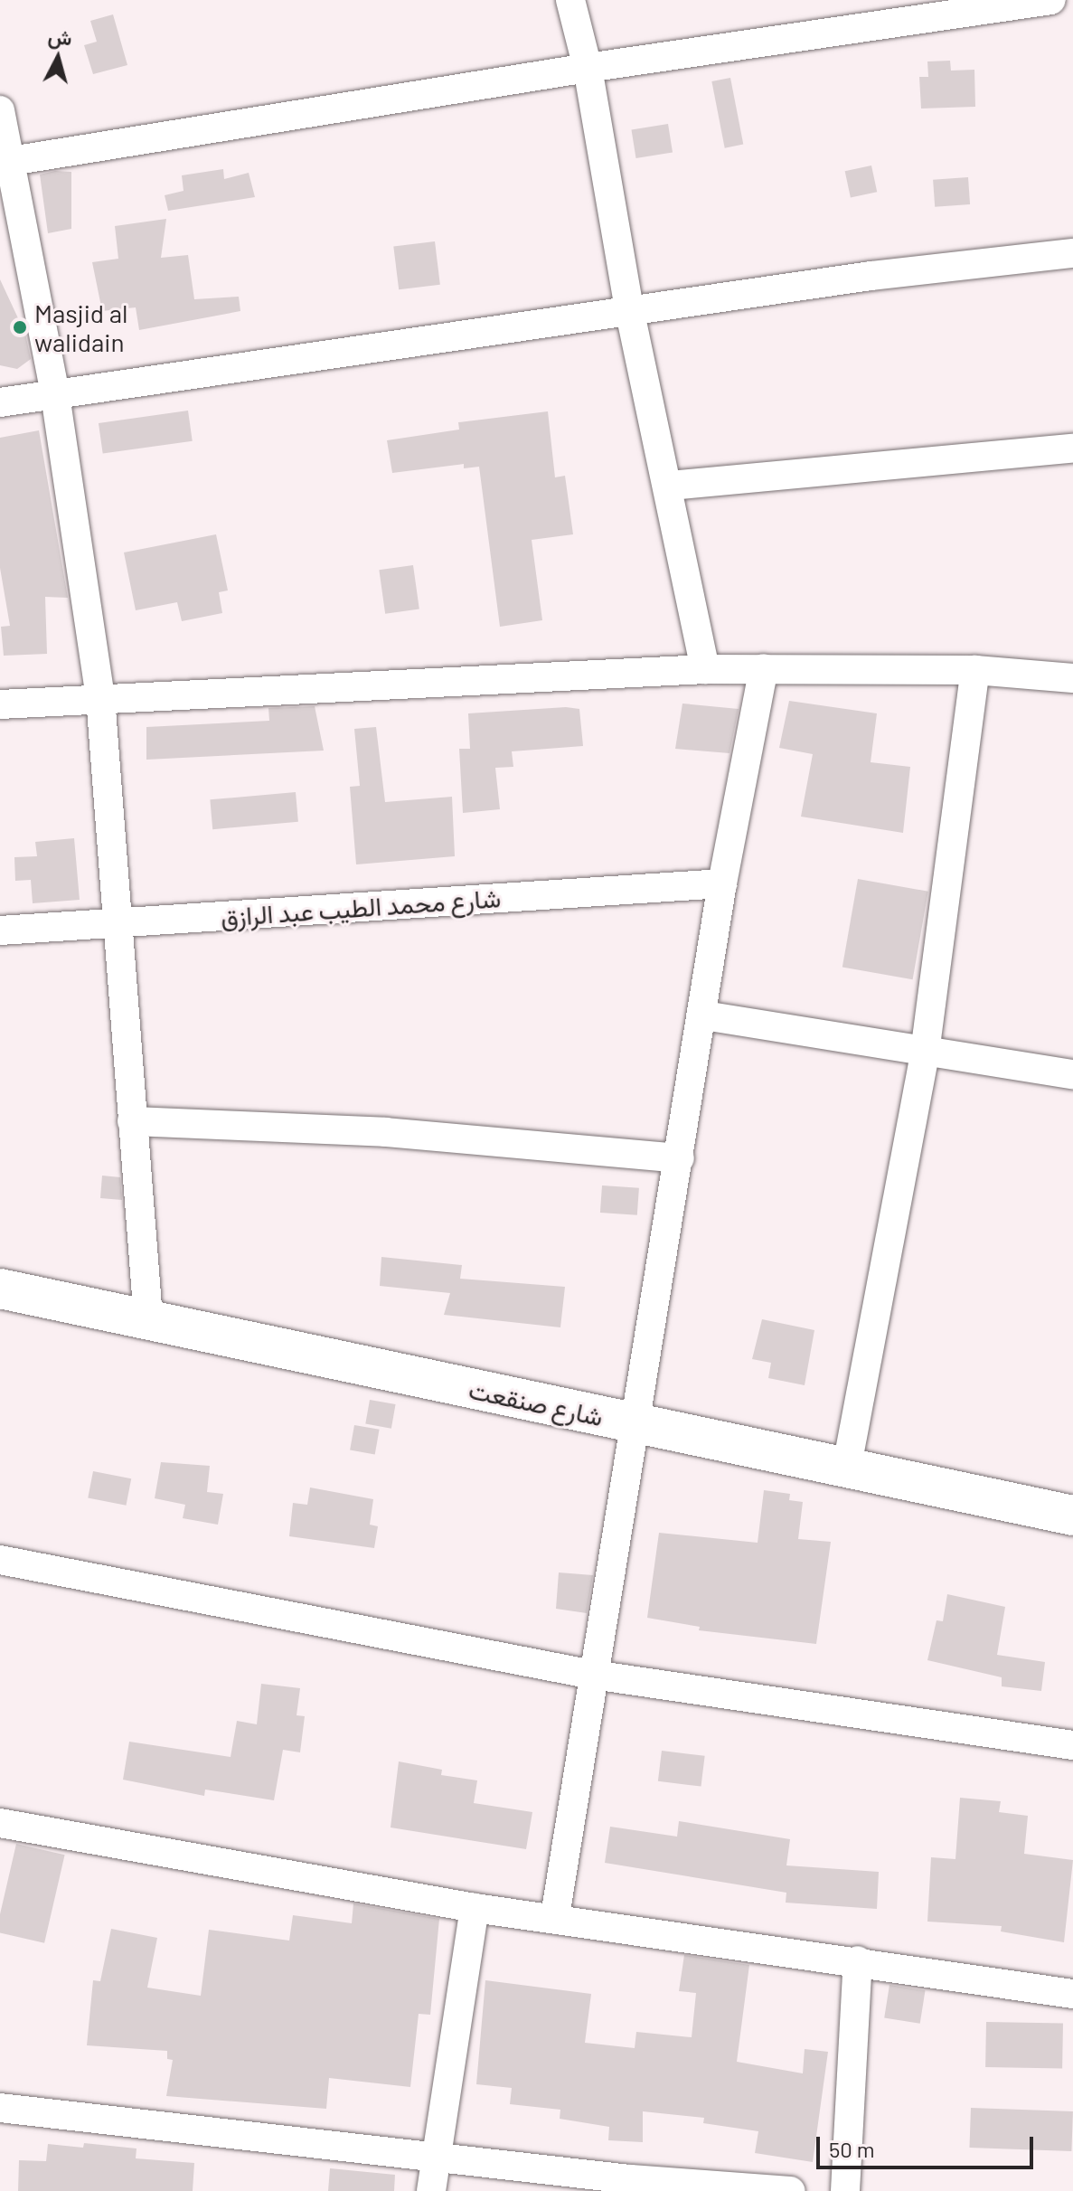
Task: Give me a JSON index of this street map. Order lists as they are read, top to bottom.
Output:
{
  "streets": {
    "street": ["شارع محمد الطيب عبد الرازق", "شارع صنقعت"]
  },
  "places": ["Masjid al walidain"],
  "scale_bar": "50 m",
  "north": "top"
}
